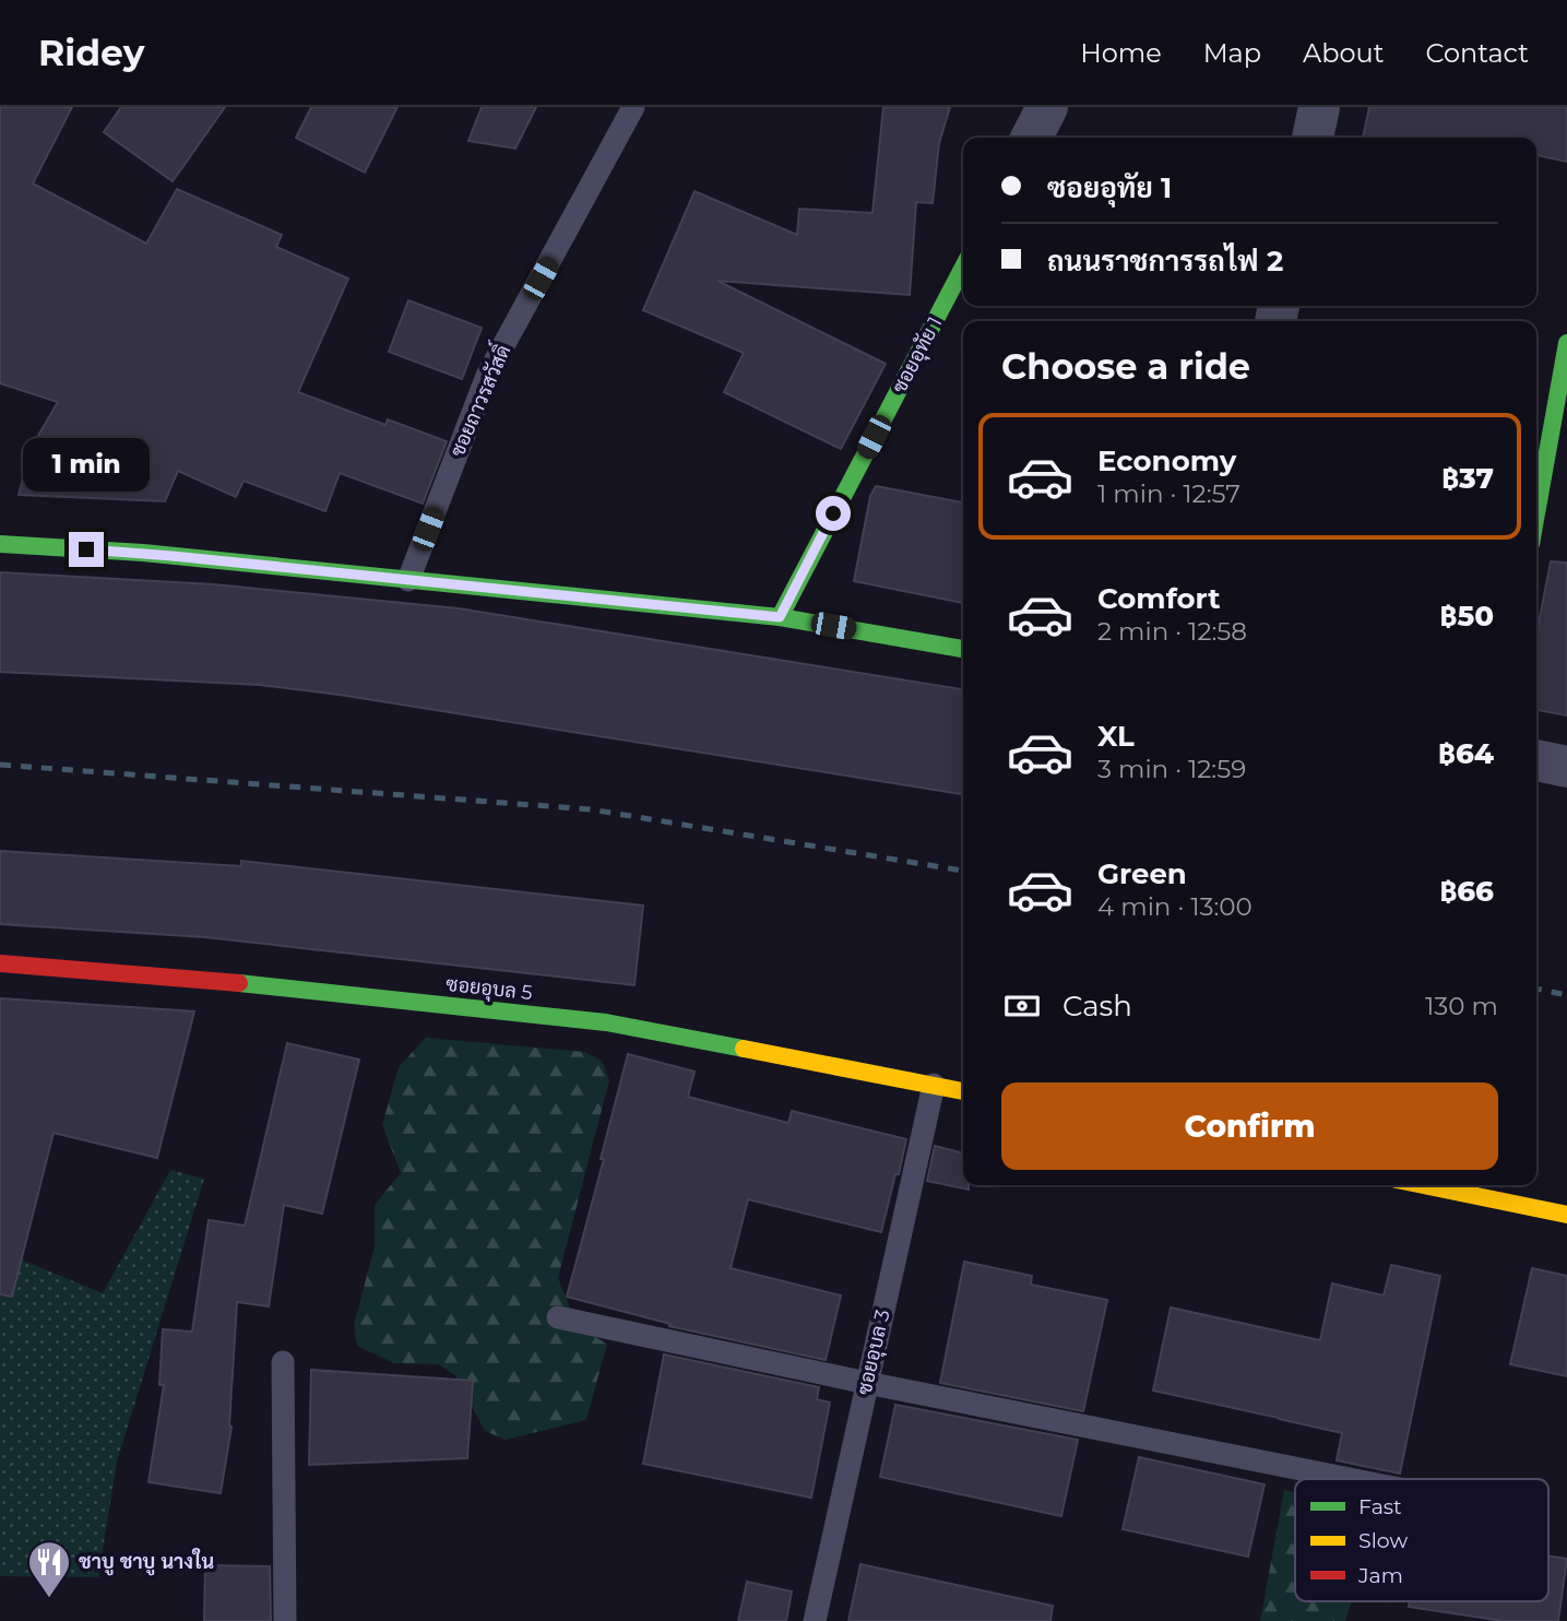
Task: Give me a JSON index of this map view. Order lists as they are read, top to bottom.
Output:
{
  "streets": {
    "street": ["ซอยอุทัย 1", "ซอยอุบล 5"],
    "lane": ["ซอยถาวรสวัสดิ์", "ซอยอุบล 3"]
  },
  "crossings": [
    ["ซอยอุบล 5", "ซอยอุบล 3"]
  ],
  "places": {
    "restaurant": ["ชาบู ชาบู นางใน"]
  },
  "legend": ["Fast", "Slow", "Jam"],
  "page": {
    "header": "Ridey",
    "nav": [
      "Home",
      "Map",
      "About",
      "Contact"
    ],
    "banner": ["ซอยอุทัย 1", "ถนนราชการรถไฟ 2"],
    "heading": "Choose a ride",
    "list": [
      {
        "name": "Economy",
        "note": "1 min · 12:57",
        "value": "฿37"
      },
      {
        "name": "Comfort",
        "note": "2 min · 12:58",
        "value": "฿50"
      },
      {
        "name": "XL",
        "note": "3 min · 12:59",
        "value": "฿64"
      },
      {
        "name": "Green",
        "note": "4 min · 13:00",
        "value": "฿66"
      }
    ],
    "bubble": "1 min",
    "pay": ["Cash", "130 m"],
    "buttons": "Confirm"
  }
}
